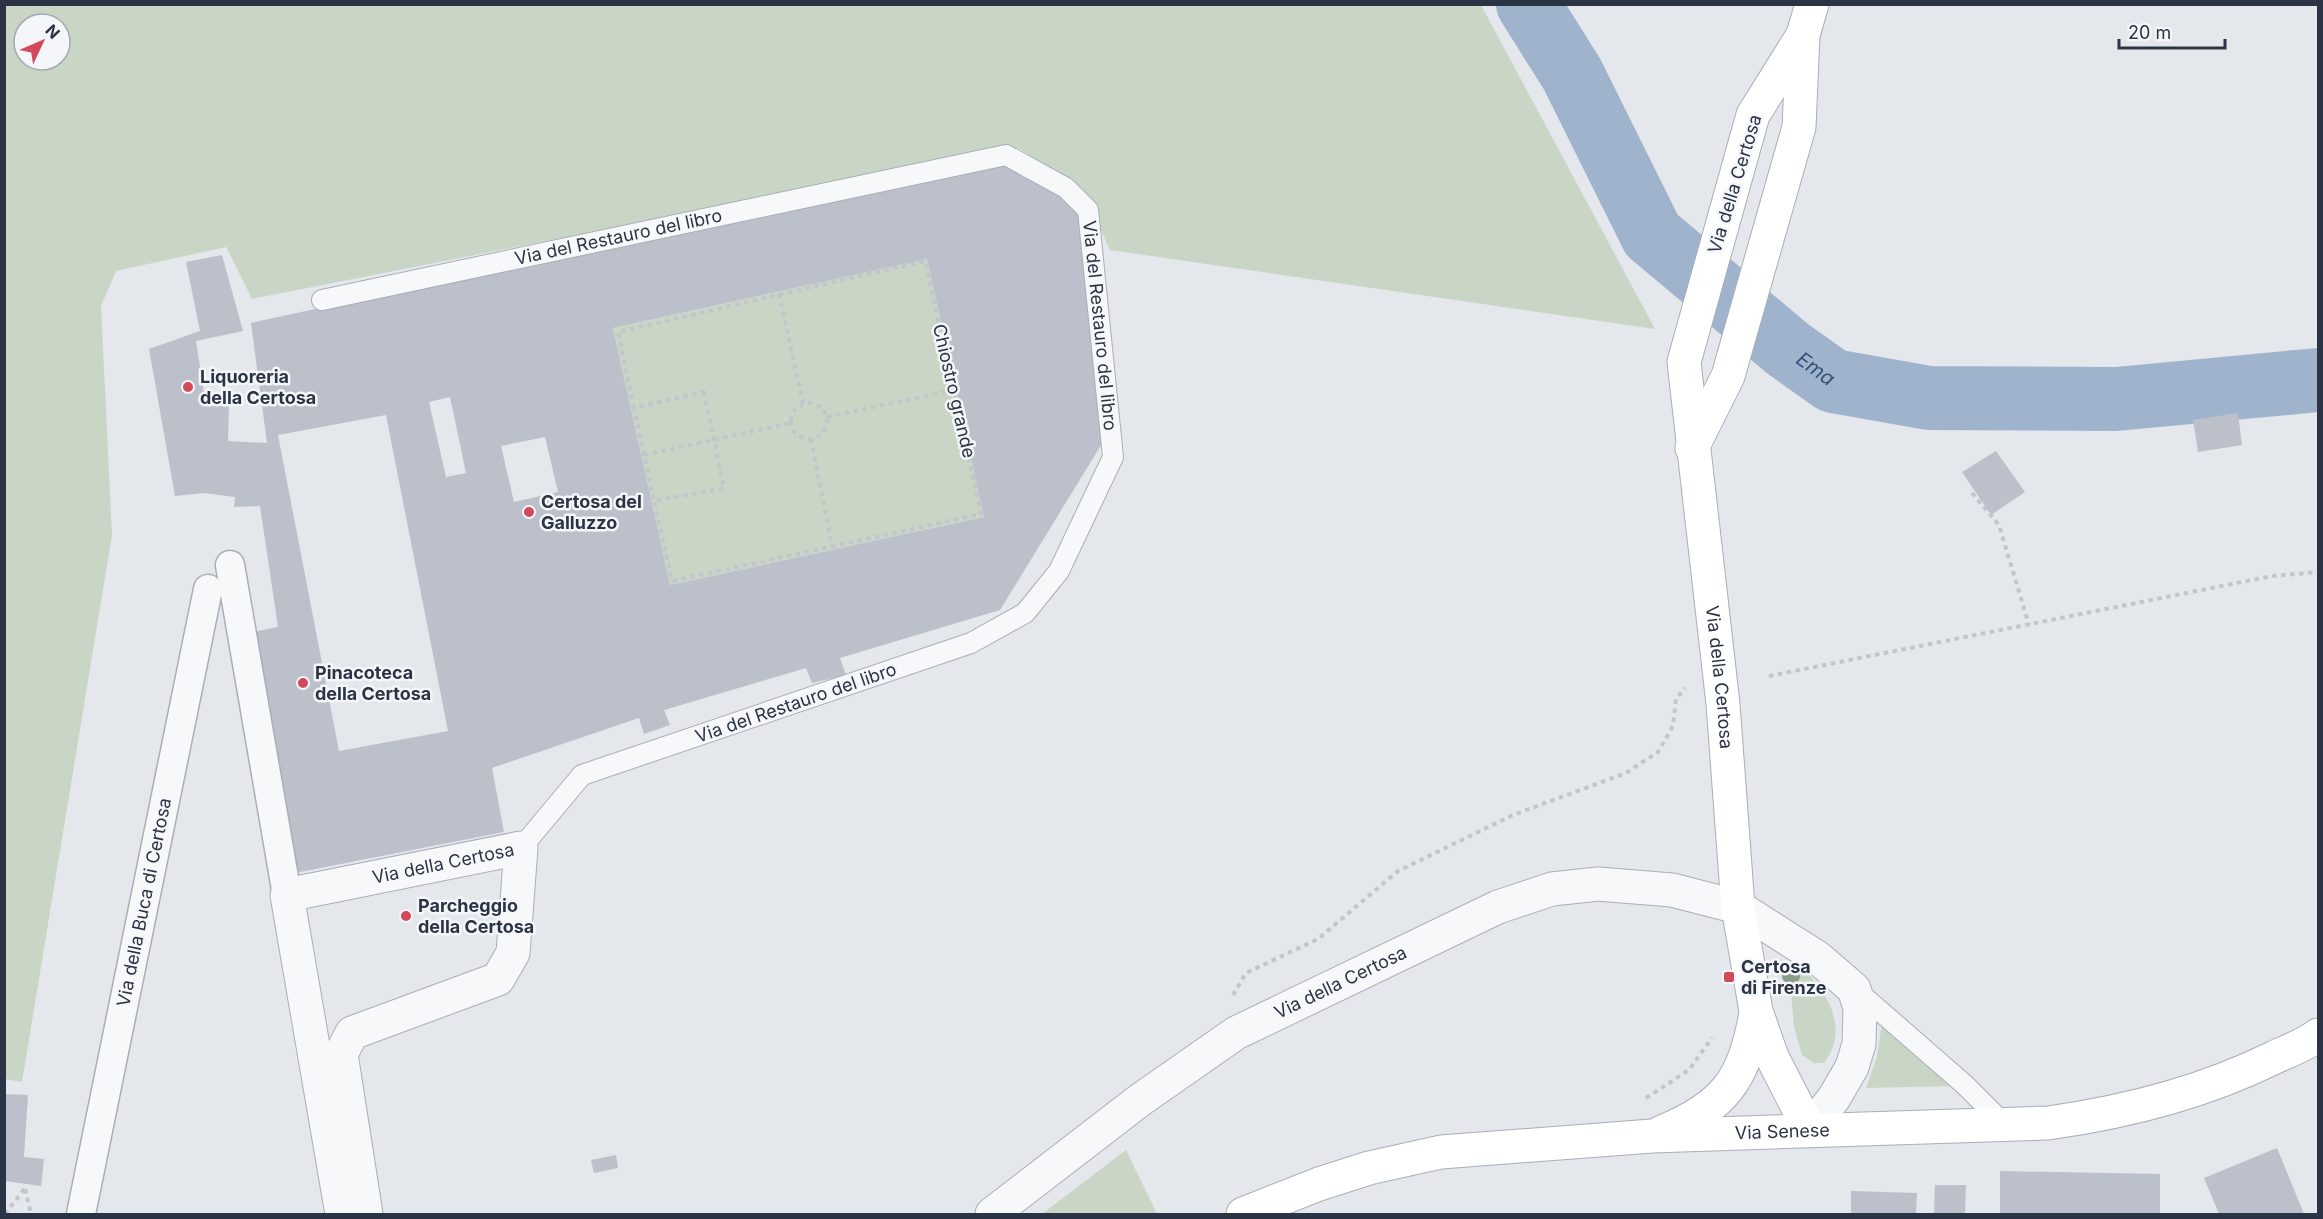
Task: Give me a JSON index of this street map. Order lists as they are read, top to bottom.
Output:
{
  "streets": {
    "main road": ["Via della Certosa", "Via Senese"],
    "street": ["Via della Buca di Certosa"],
    "lane": ["Via del Restauro del libro"],
    "path": ["Chiostro grande"]
  },
  "crossings": [
    ["Via della Certosa", "Via del Restauro del libro"],
    ["Via della Certosa", "Via Senese"]
  ],
  "water": ["Ema"],
  "places": {
    "other": [
      "Liquoreria della Certosa",
      "Certosa del Galluzzo",
      "Pinacoteca della Certosa",
      "Parcheggio della Certosa"
    ],
    "transit": ["Certosa di Firenze"]
  },
  "scale_bar": "20 m",
  "north": "top right"
}
